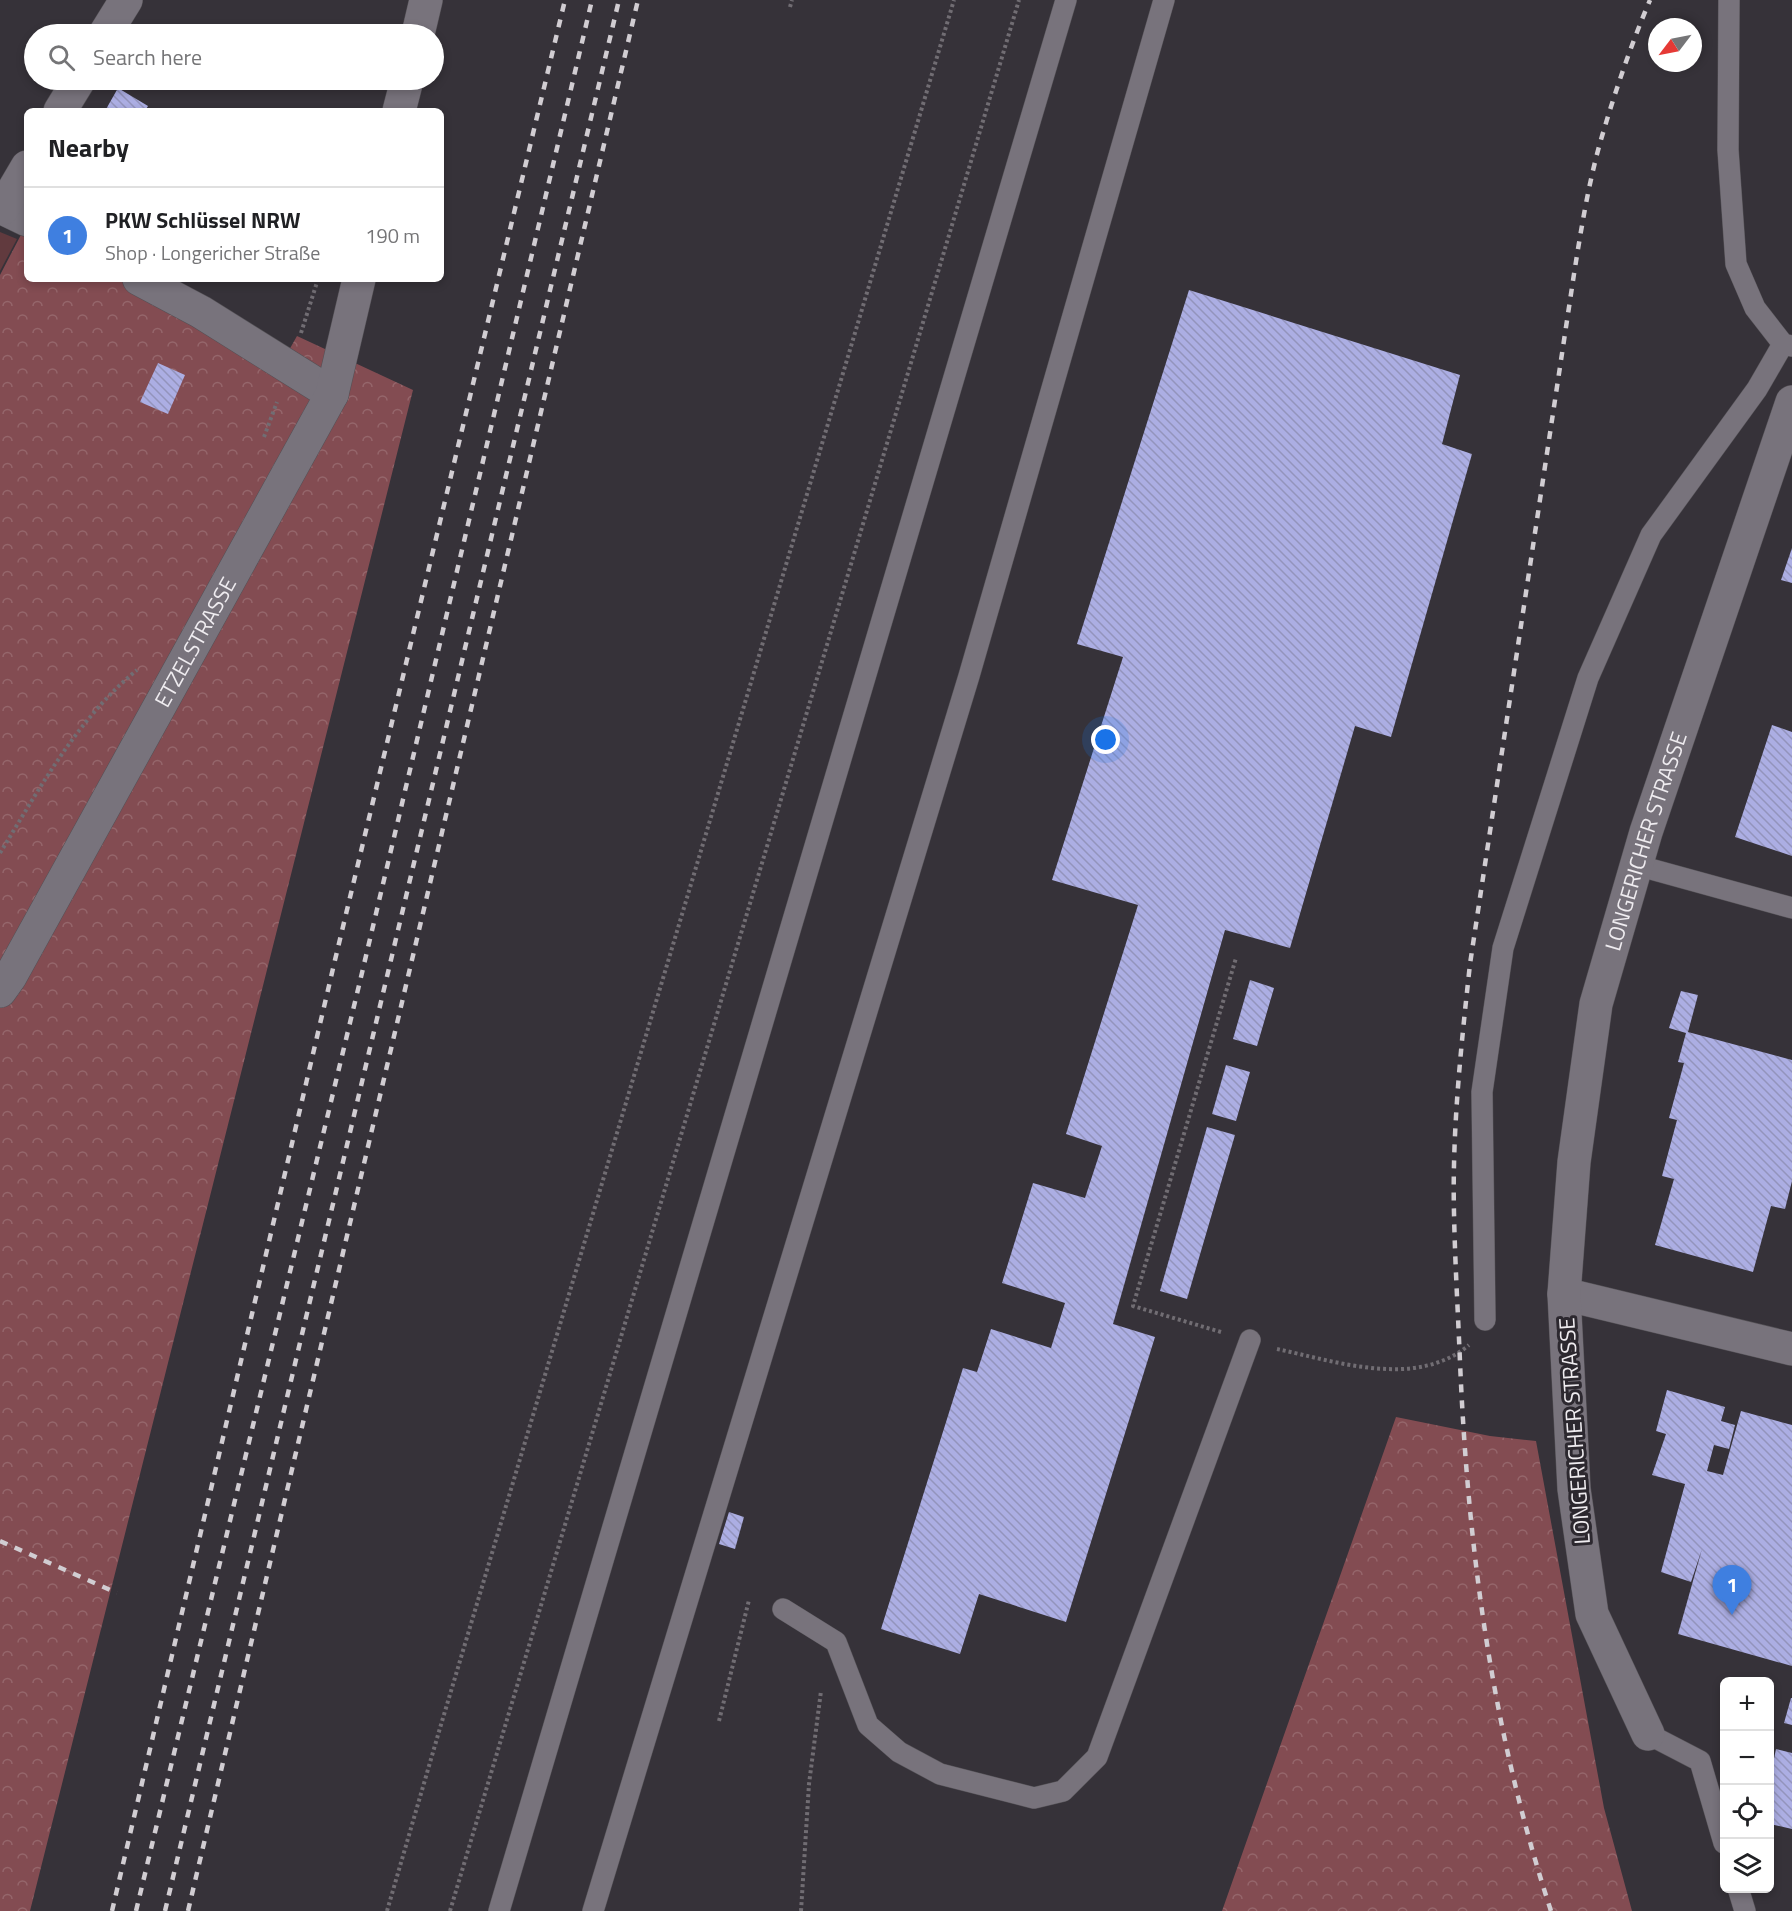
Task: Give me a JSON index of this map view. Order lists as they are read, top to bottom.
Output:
{
  "streets": {
    "street": ["ETZELSTRASSE", "LONGERICHER STRASSE"]
  },
  "north": "bottom left",
  "page": {
    "search": "Search here",
    "heading": "Nearby",
    "list": [
      {
        "mark": "1",
        "name": "PKW Schlüssel NRW",
        "note": "Shop · Longericher Straße",
        "value": "190 m"
      }
    ],
    "pins": "1",
    "map_buttons": ["+", "−"]
  }
}
